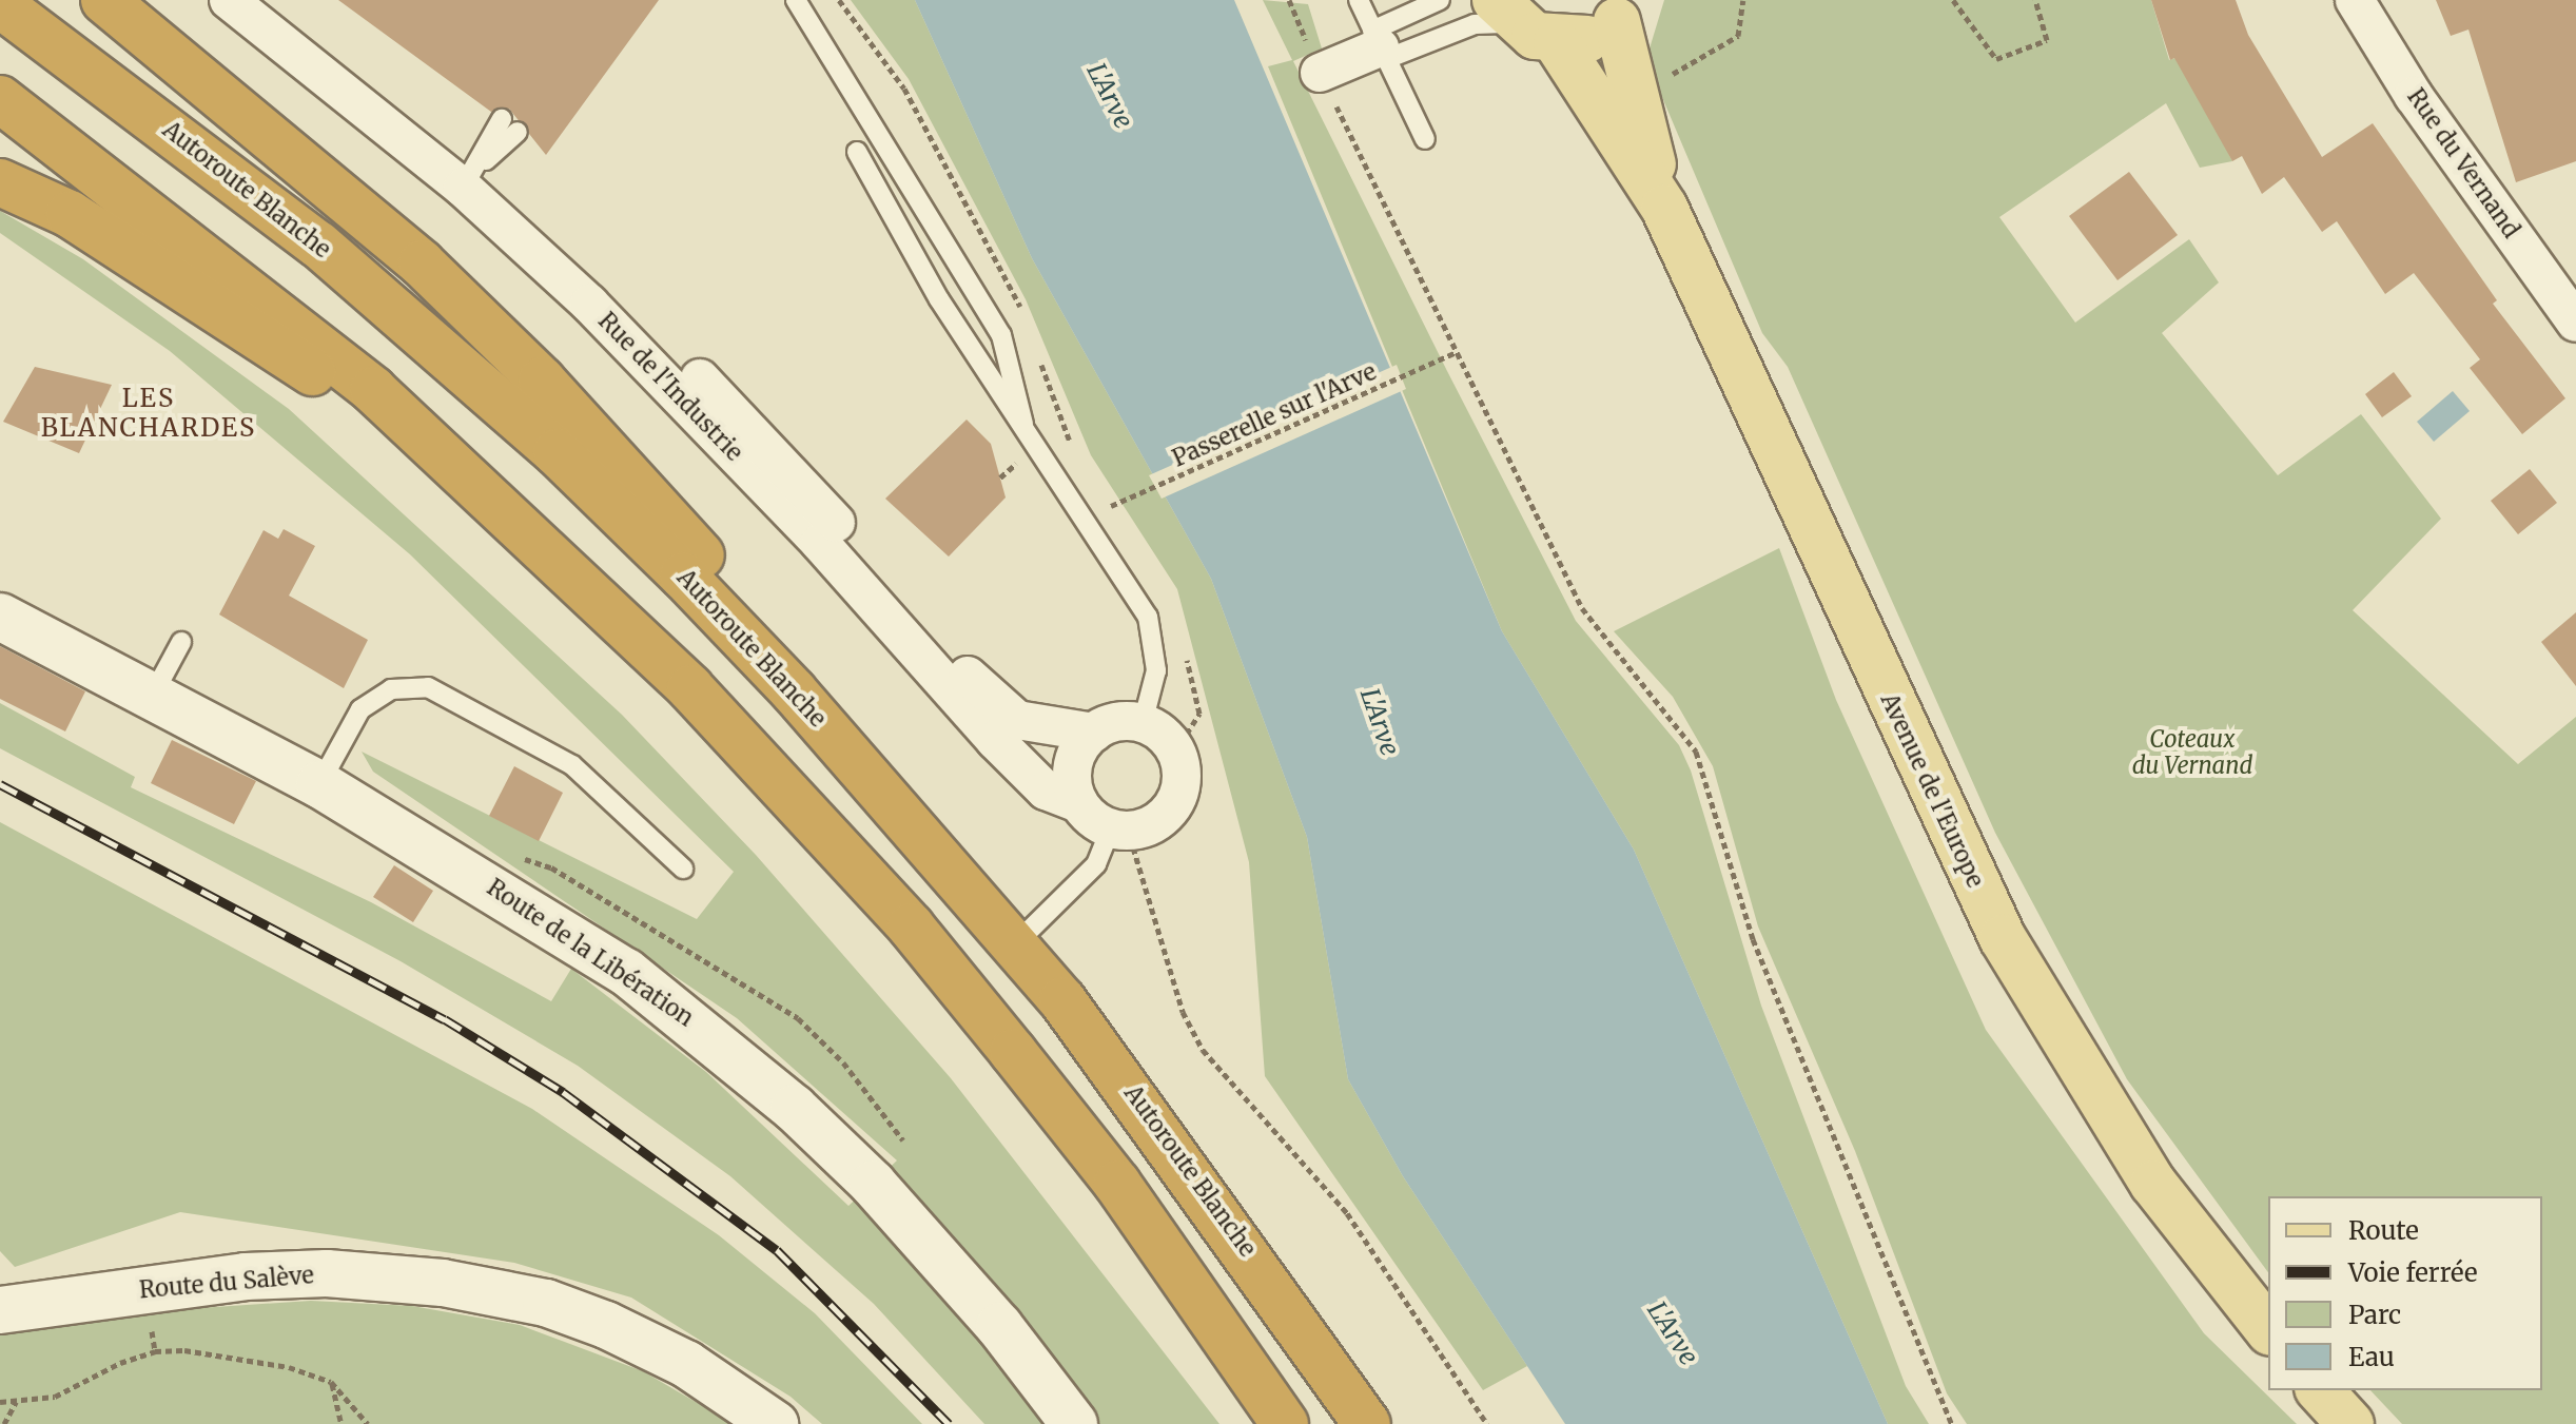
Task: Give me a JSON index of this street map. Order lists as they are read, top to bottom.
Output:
{
  "streets": {
    "highway": ["Autoroute Blanche"],
    "main road": ["Avenue de l'Europe", "Route de la Libération", "Route du Salève"],
    "street": ["Rue du Vernand", "Rue de l'Industrie"],
    "path": ["Passerelle sur l'Arve"]
  },
  "districts": ["LES BLANCHARDES"],
  "water": ["L'Arve"],
  "parks": ["Coteaux du Vernand"],
  "legend": [
    "Route",
    "Voie ferrée",
    "Parc",
    "Eau"
  ]
}
